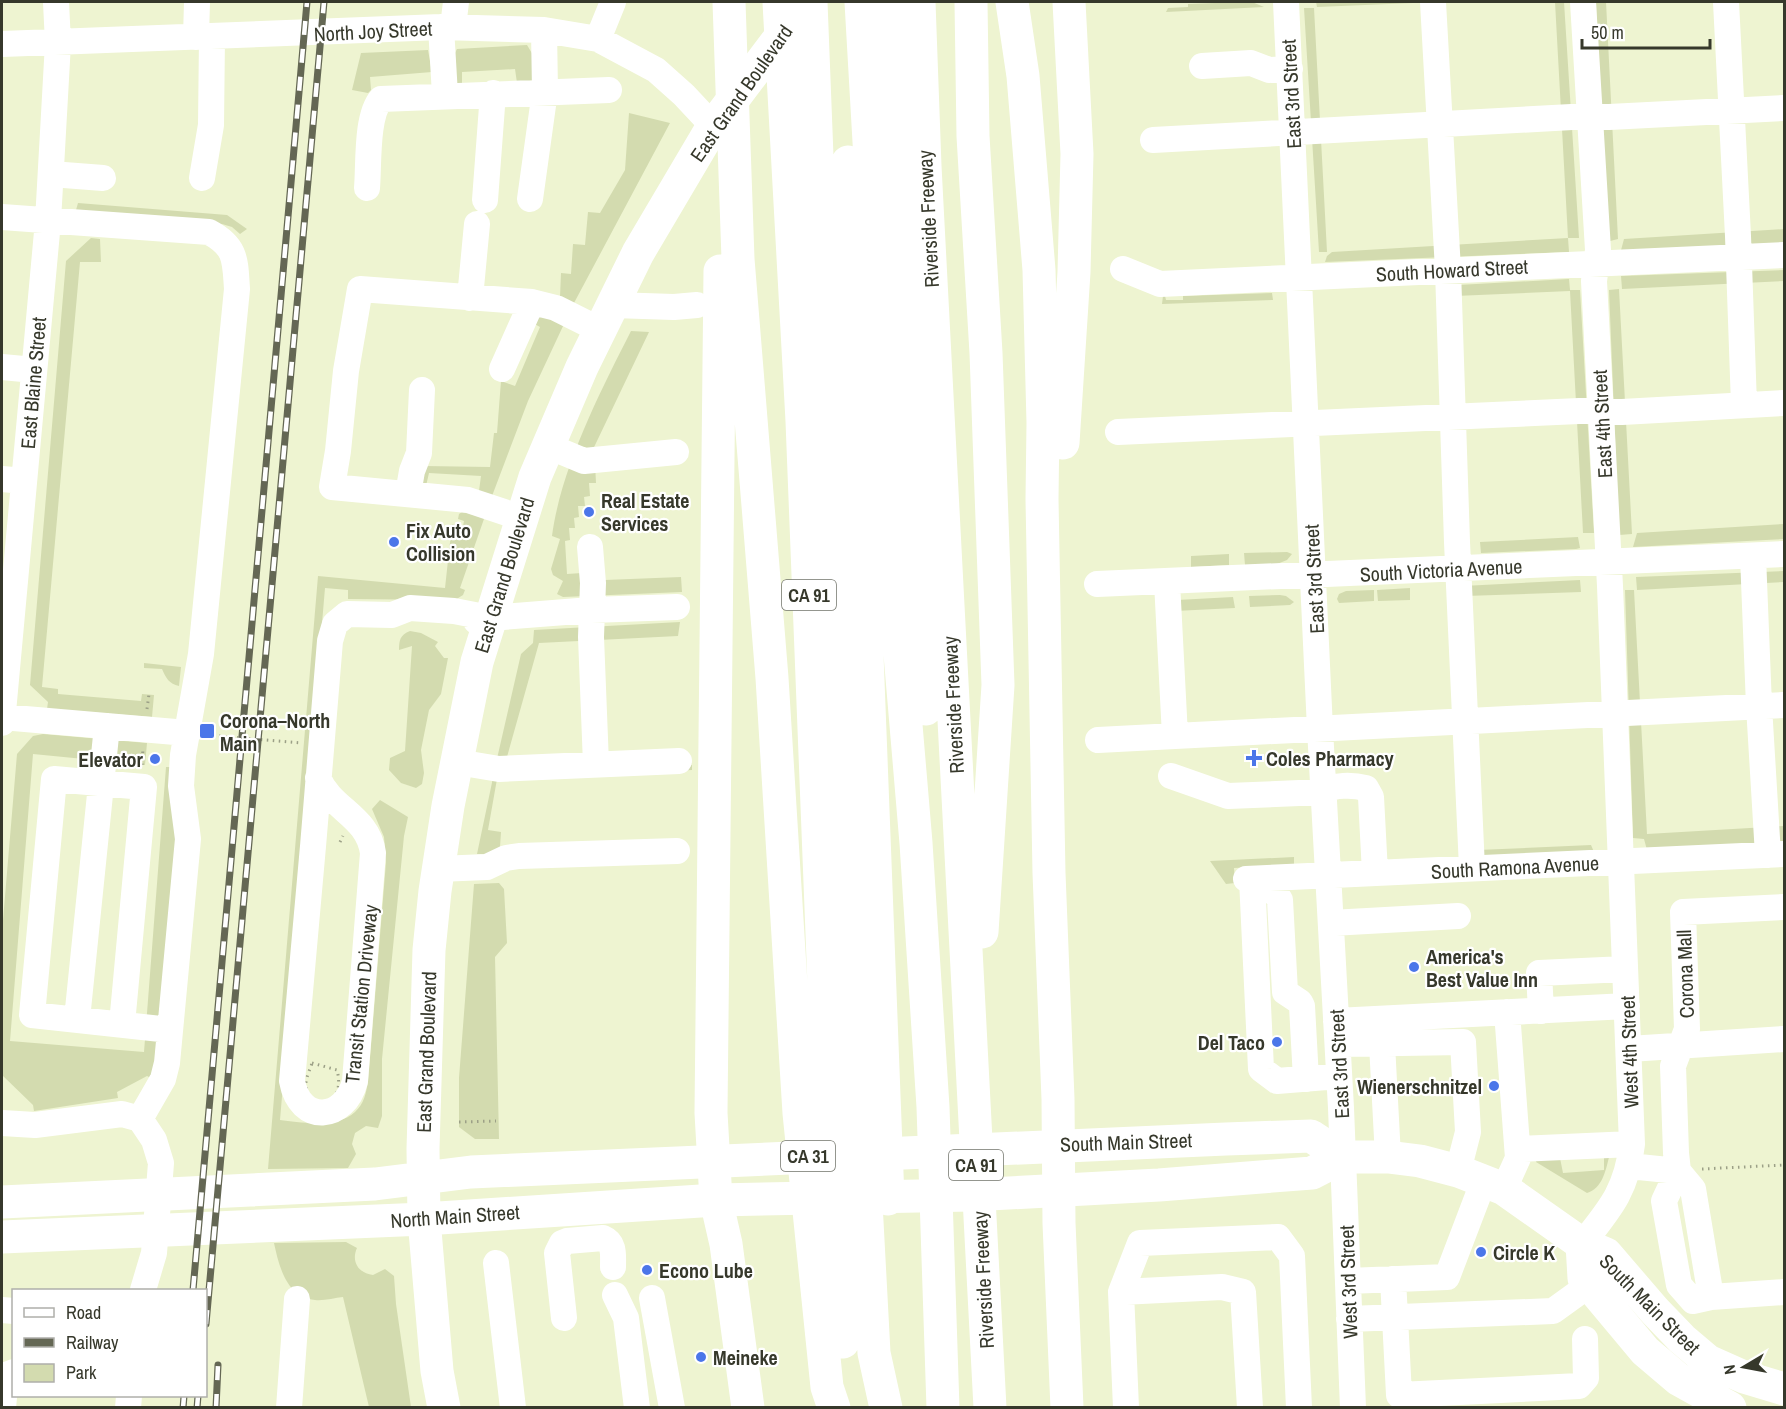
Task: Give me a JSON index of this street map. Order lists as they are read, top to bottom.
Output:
{
  "streets": {
    "main road": [
      "East Grand Boulevard",
      "Riverside Freeway",
      "CA 91",
      "South Main Street",
      "CA 31",
      "North Main Street"
    ],
    "street": [
      "North Joy Street",
      "East 3rd Street",
      "South Howard Street",
      "East Blaine Street",
      "East 4th Street",
      "South Victoria Avenue",
      "South Ramona Avenue",
      "Corona Mall",
      "Transit Station Driveway",
      "West 4th Street",
      "West 3rd Street"
    ]
  },
  "crossings": [
    ["North Joy Street", "East Grand Boulevard"],
    ["North Joy Street", "East Blaine Street"],
    ["East Grand Boulevard", "Transit Station Driveway"],
    ["East Grand Boulevard", "North Main Street"],
    ["East 3rd Street", "South Howard Street"],
    ["East 3rd Street", "South Victoria Avenue"],
    ["East 3rd Street", "South Ramona Avenue"],
    ["East 3rd Street", "South Main Street"],
    ["East 3rd Street", "West 3rd Street"],
    ["South Howard Street", "East 4th Street"],
    ["East 4th Street", "South Victoria Avenue"],
    ["East 4th Street", "South Ramona Avenue"],
    ["East 4th Street", "West 4th Street"],
    ["South Ramona Avenue", "West 4th Street"],
    ["West 4th Street", "South Main Street"],
    ["South Main Street", "North Main Street"],
    ["South Main Street", "West 3rd Street"]
  ],
  "places": {
    "other": [
      "Real Estate Services",
      "Fix Auto Collision",
      "Elevator",
      "America's Best Value Inn",
      "Del Taco",
      "Wienerschnitzel",
      "Circle K",
      "Econo Lube",
      "Meineke"
    ],
    "transit": ["Corona–North Main"],
    "health": ["Coles Pharmacy"]
  },
  "legend": ["Road", "Railway", "Park"],
  "scale_bar": "50 m",
  "north": "left"
}
